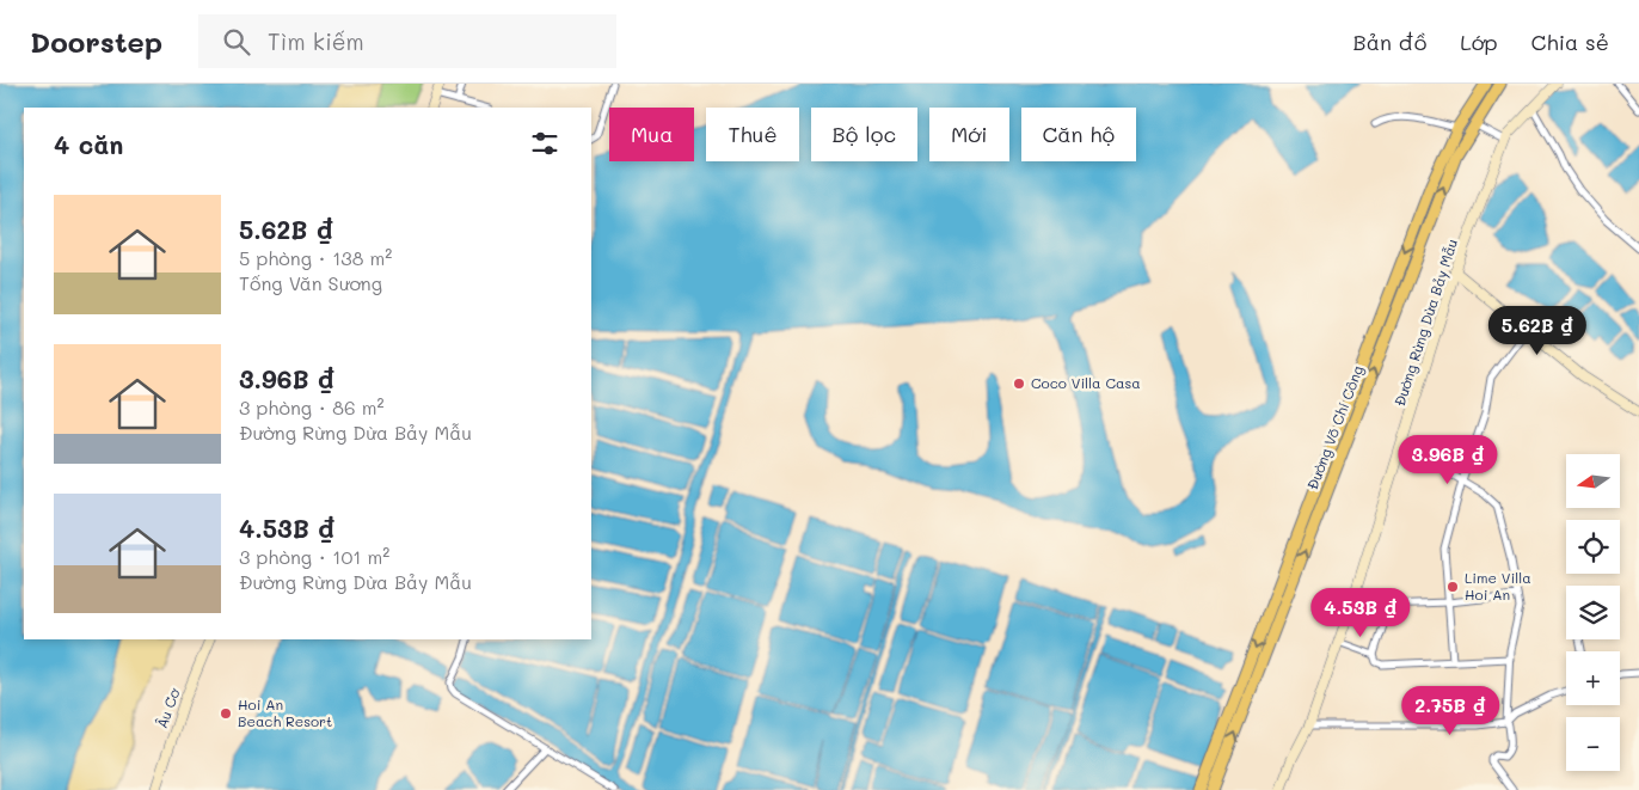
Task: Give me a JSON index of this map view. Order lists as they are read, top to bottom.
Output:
{
  "streets": {
    "main road": ["Đường Võ Chí Công"],
    "street": ["Đường Rừng Dừa Bảy Mẫu", "Âu Cơ"]
  },
  "places": ["Coco Villa Casa", "Lime Villa Hoi An", "Hoi An Beach Resort"],
  "north": "left",
  "page": {
    "header": "Doorstep",
    "search": "Tìm kiếm",
    "nav": ["Bản đồ", "Lớp", "Chia sẻ"],
    "chip": [
      "Mua",
      "Thuê",
      "Bộ lọc",
      "Mới",
      "Căn hộ"
    ],
    "heading": "4 căn",
    "list": [
      {
        "name": "5.62B ₫",
        "note": "5 phòng · 138 m² · Tống Văn Sương"
      },
      {
        "name": "3.96B ₫",
        "note": "3 phòng · 86 m² · Đường Rừng Dừa Bảy Mẫu"
      },
      {
        "name": "4.53B ₫",
        "note": "3 phòng · 101 m² · Đường Rừng Dừa Bảy Mẫu"
      }
    ],
    "price": [
      "5.62B ₫",
      "3.96B ₫",
      "4.53B ₫",
      "2.75B ₫"
    ],
    "map_buttons": ["+", "−"]
  }
}
